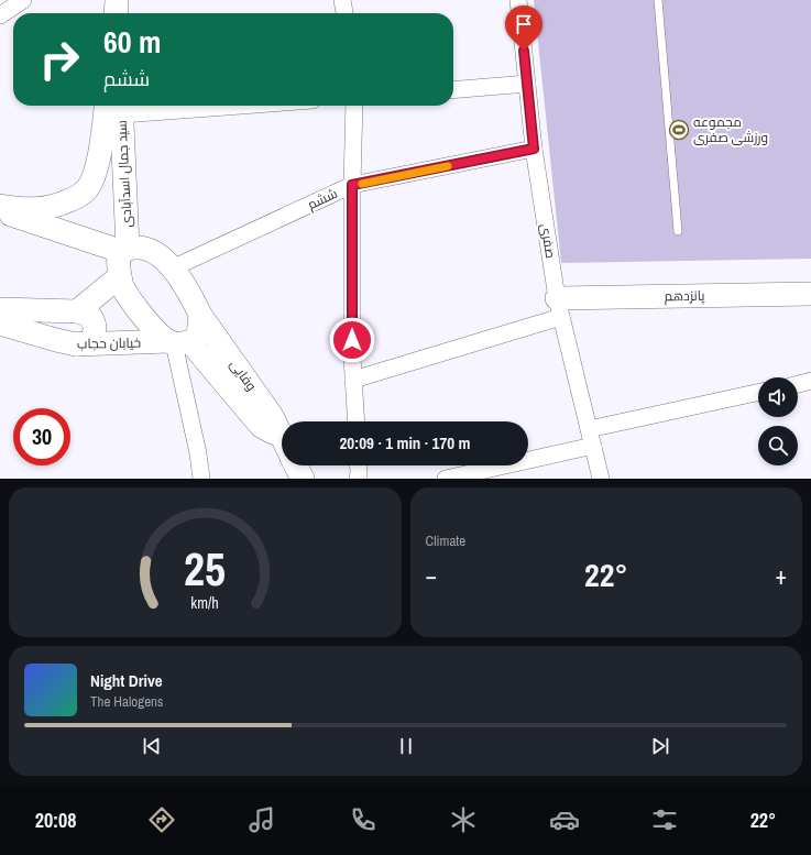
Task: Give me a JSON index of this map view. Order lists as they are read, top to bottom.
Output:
{
  "streets": {
    "street": [
      "سید جمال اسدآبادی",
      "ششم",
      "صفری",
      "پانزدهم",
      "خیابان حجاب",
      "وفایی"
    ]
  },
  "crossings": [
    ["سید جمال اسدآبادی", "وفایی"],
    ["ششم", "صفری"],
    ["ششم", "وفایی"],
    ["صفری", "پانزدهم"],
    ["خیابان حجاب", "وفایی"]
  ],
  "places": {
    "sports": ["مجموعه ورزشی صفری"]
  },
  "page": {
    "turn": ["60 m", "ششم"],
    "limit": "30",
    "trip": "20:09 · 1 min · 170 m",
    "tile": "Climate",
    "heat": ["−", "22°", "+"],
    "song": ["Night Drive", "The Halogens"],
    "tabs": ["20:08", "22°"],
    "gauge": ["25", "km/h"]
  }
}
